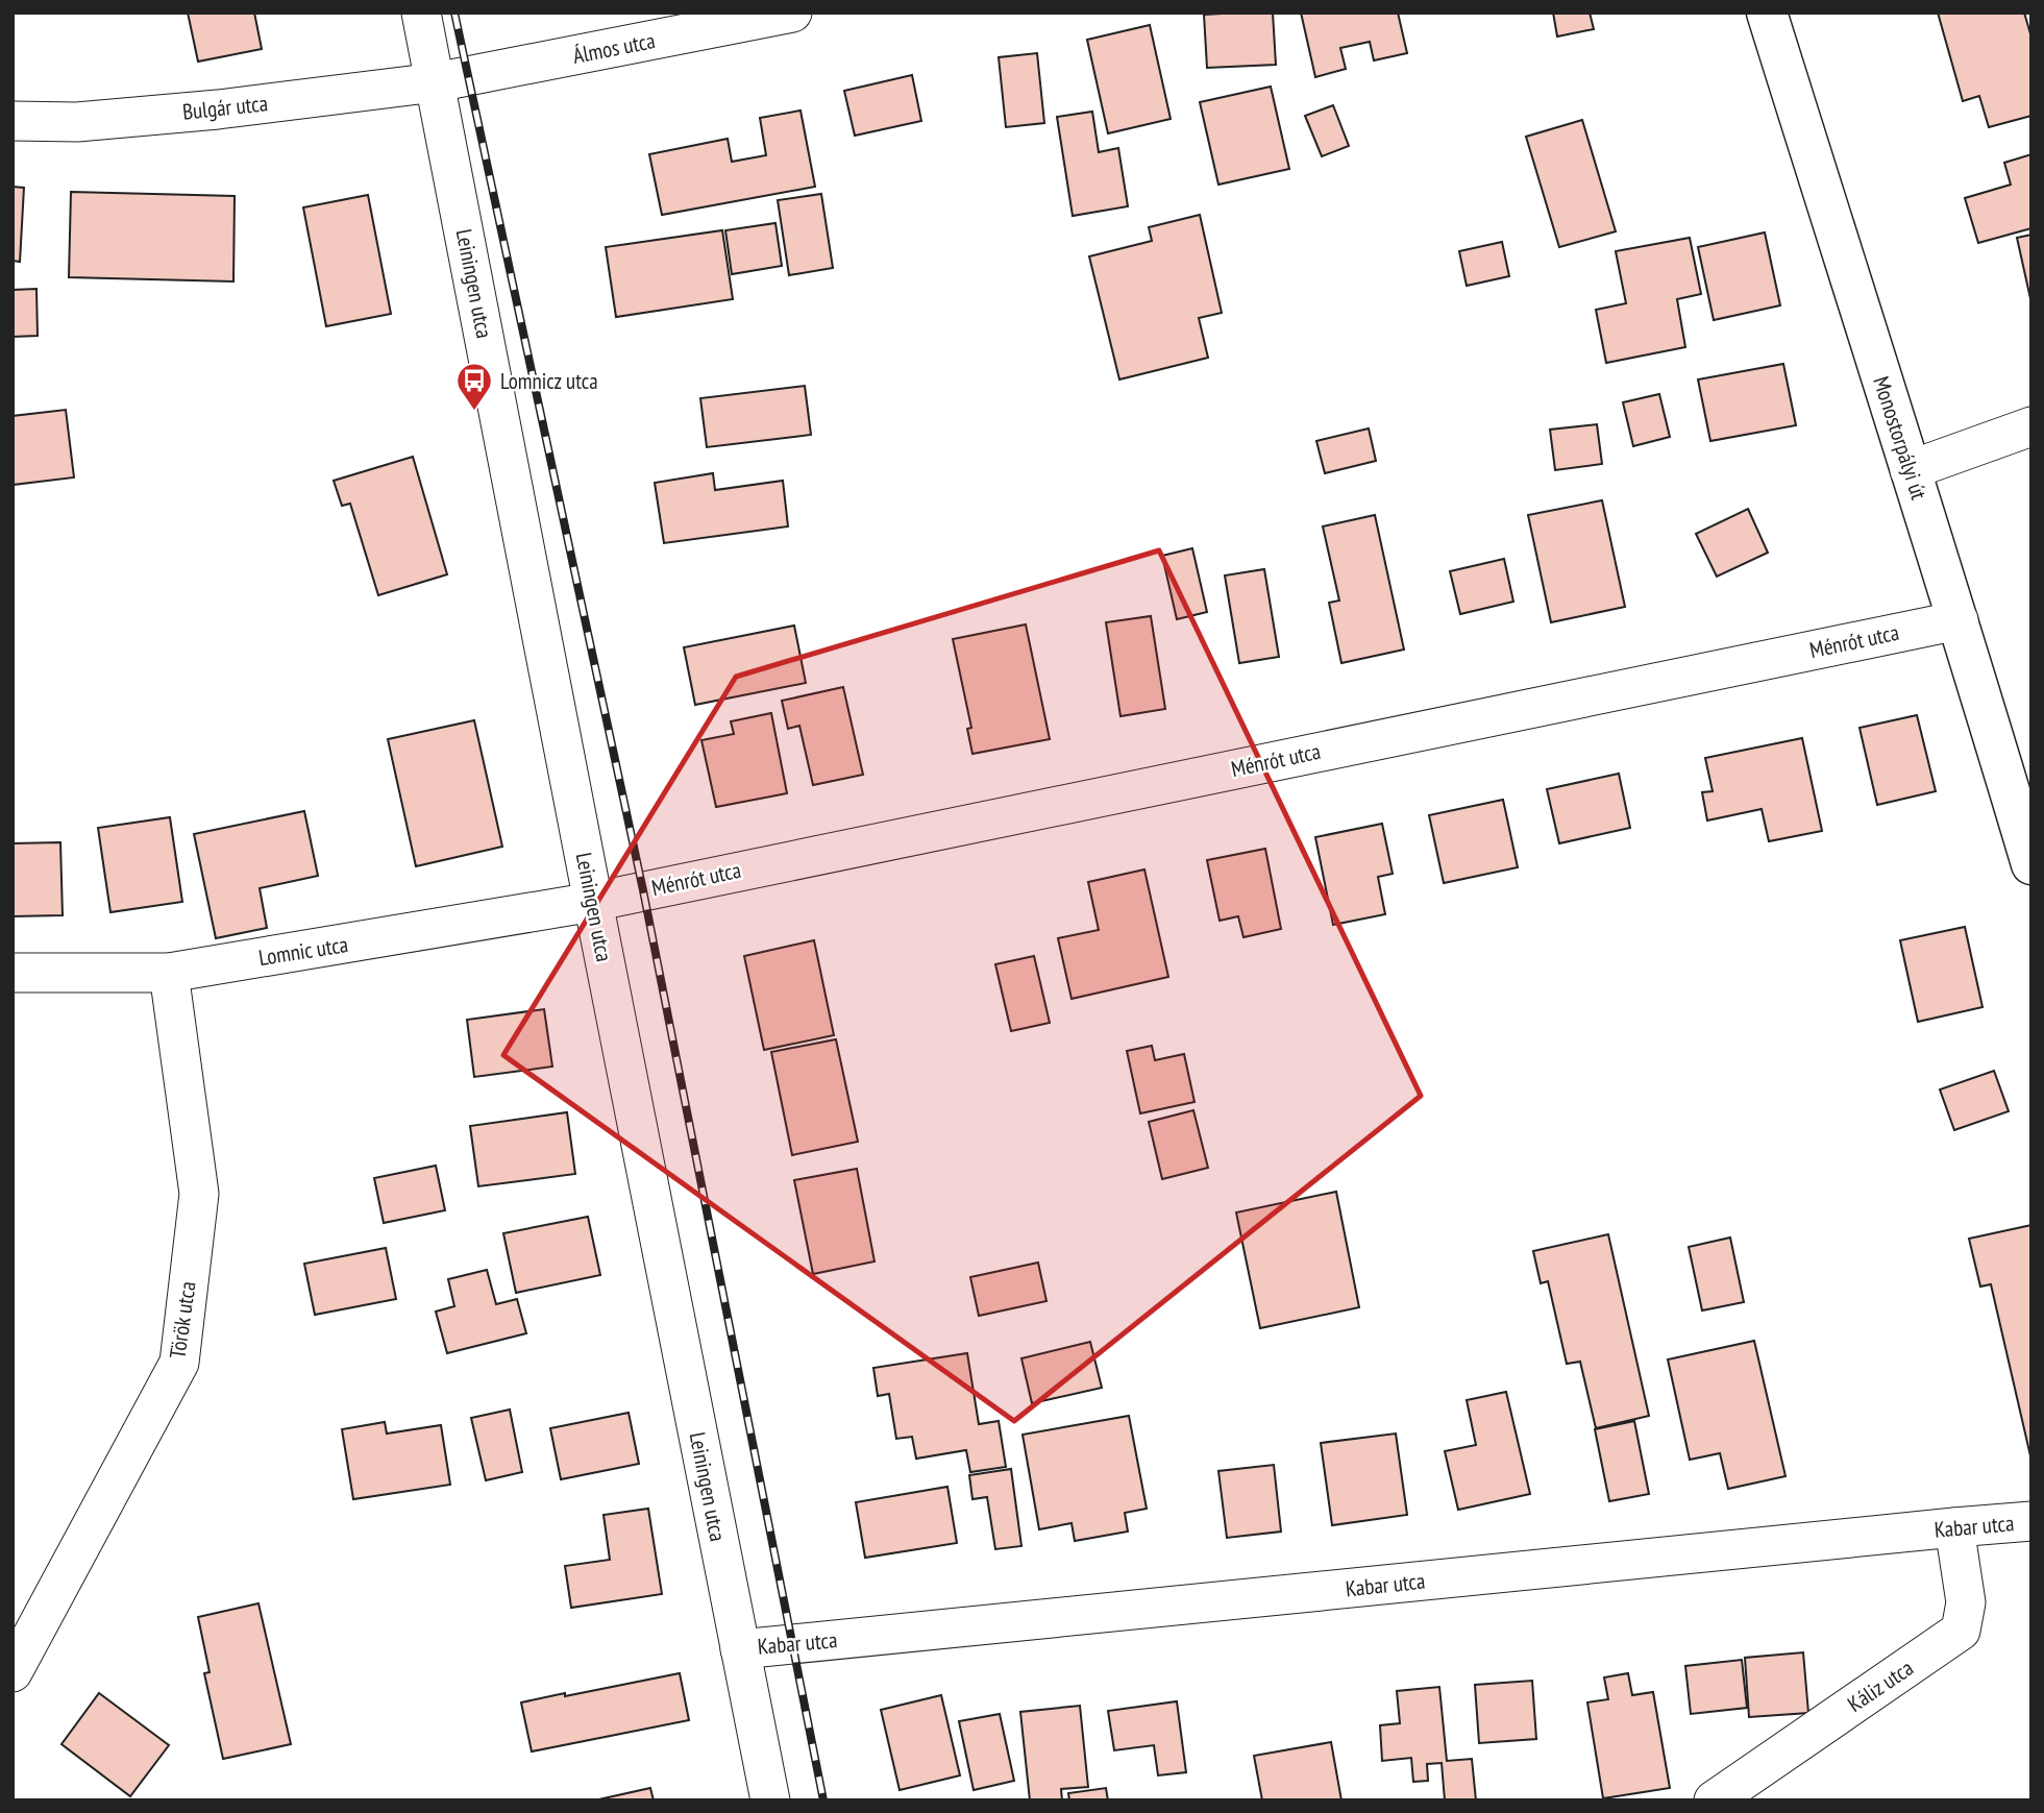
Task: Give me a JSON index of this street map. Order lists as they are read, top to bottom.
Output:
{
  "streets": {
    "street": [
      "Álmos utca",
      "Bulgár utca",
      "Leiningen utca",
      "Monostorpályi út",
      "Ménrót utca",
      "Lomnic utca",
      "Török utca",
      "Kabar utca",
      "Káliz utca"
    ]
  },
  "crossings": [
    ["Álmos utca", "Bulgár utca"],
    ["Álmos utca", "Leiningen utca"],
    ["Bulgár utca", "Leiningen utca"],
    ["Leiningen utca", "Ménrót utca"],
    ["Leiningen utca", "Lomnic utca"],
    ["Leiningen utca", "Kabar utca"],
    ["Monostorpályi út", "Ménrót utca"],
    ["Ménrót utca", "Lomnic utca"],
    ["Lomnic utca", "Török utca"],
    ["Kabar utca", "Káliz utca"]
  ],
  "places": {
    "bus stop": ["Lomnicz utca"]
  }
}
